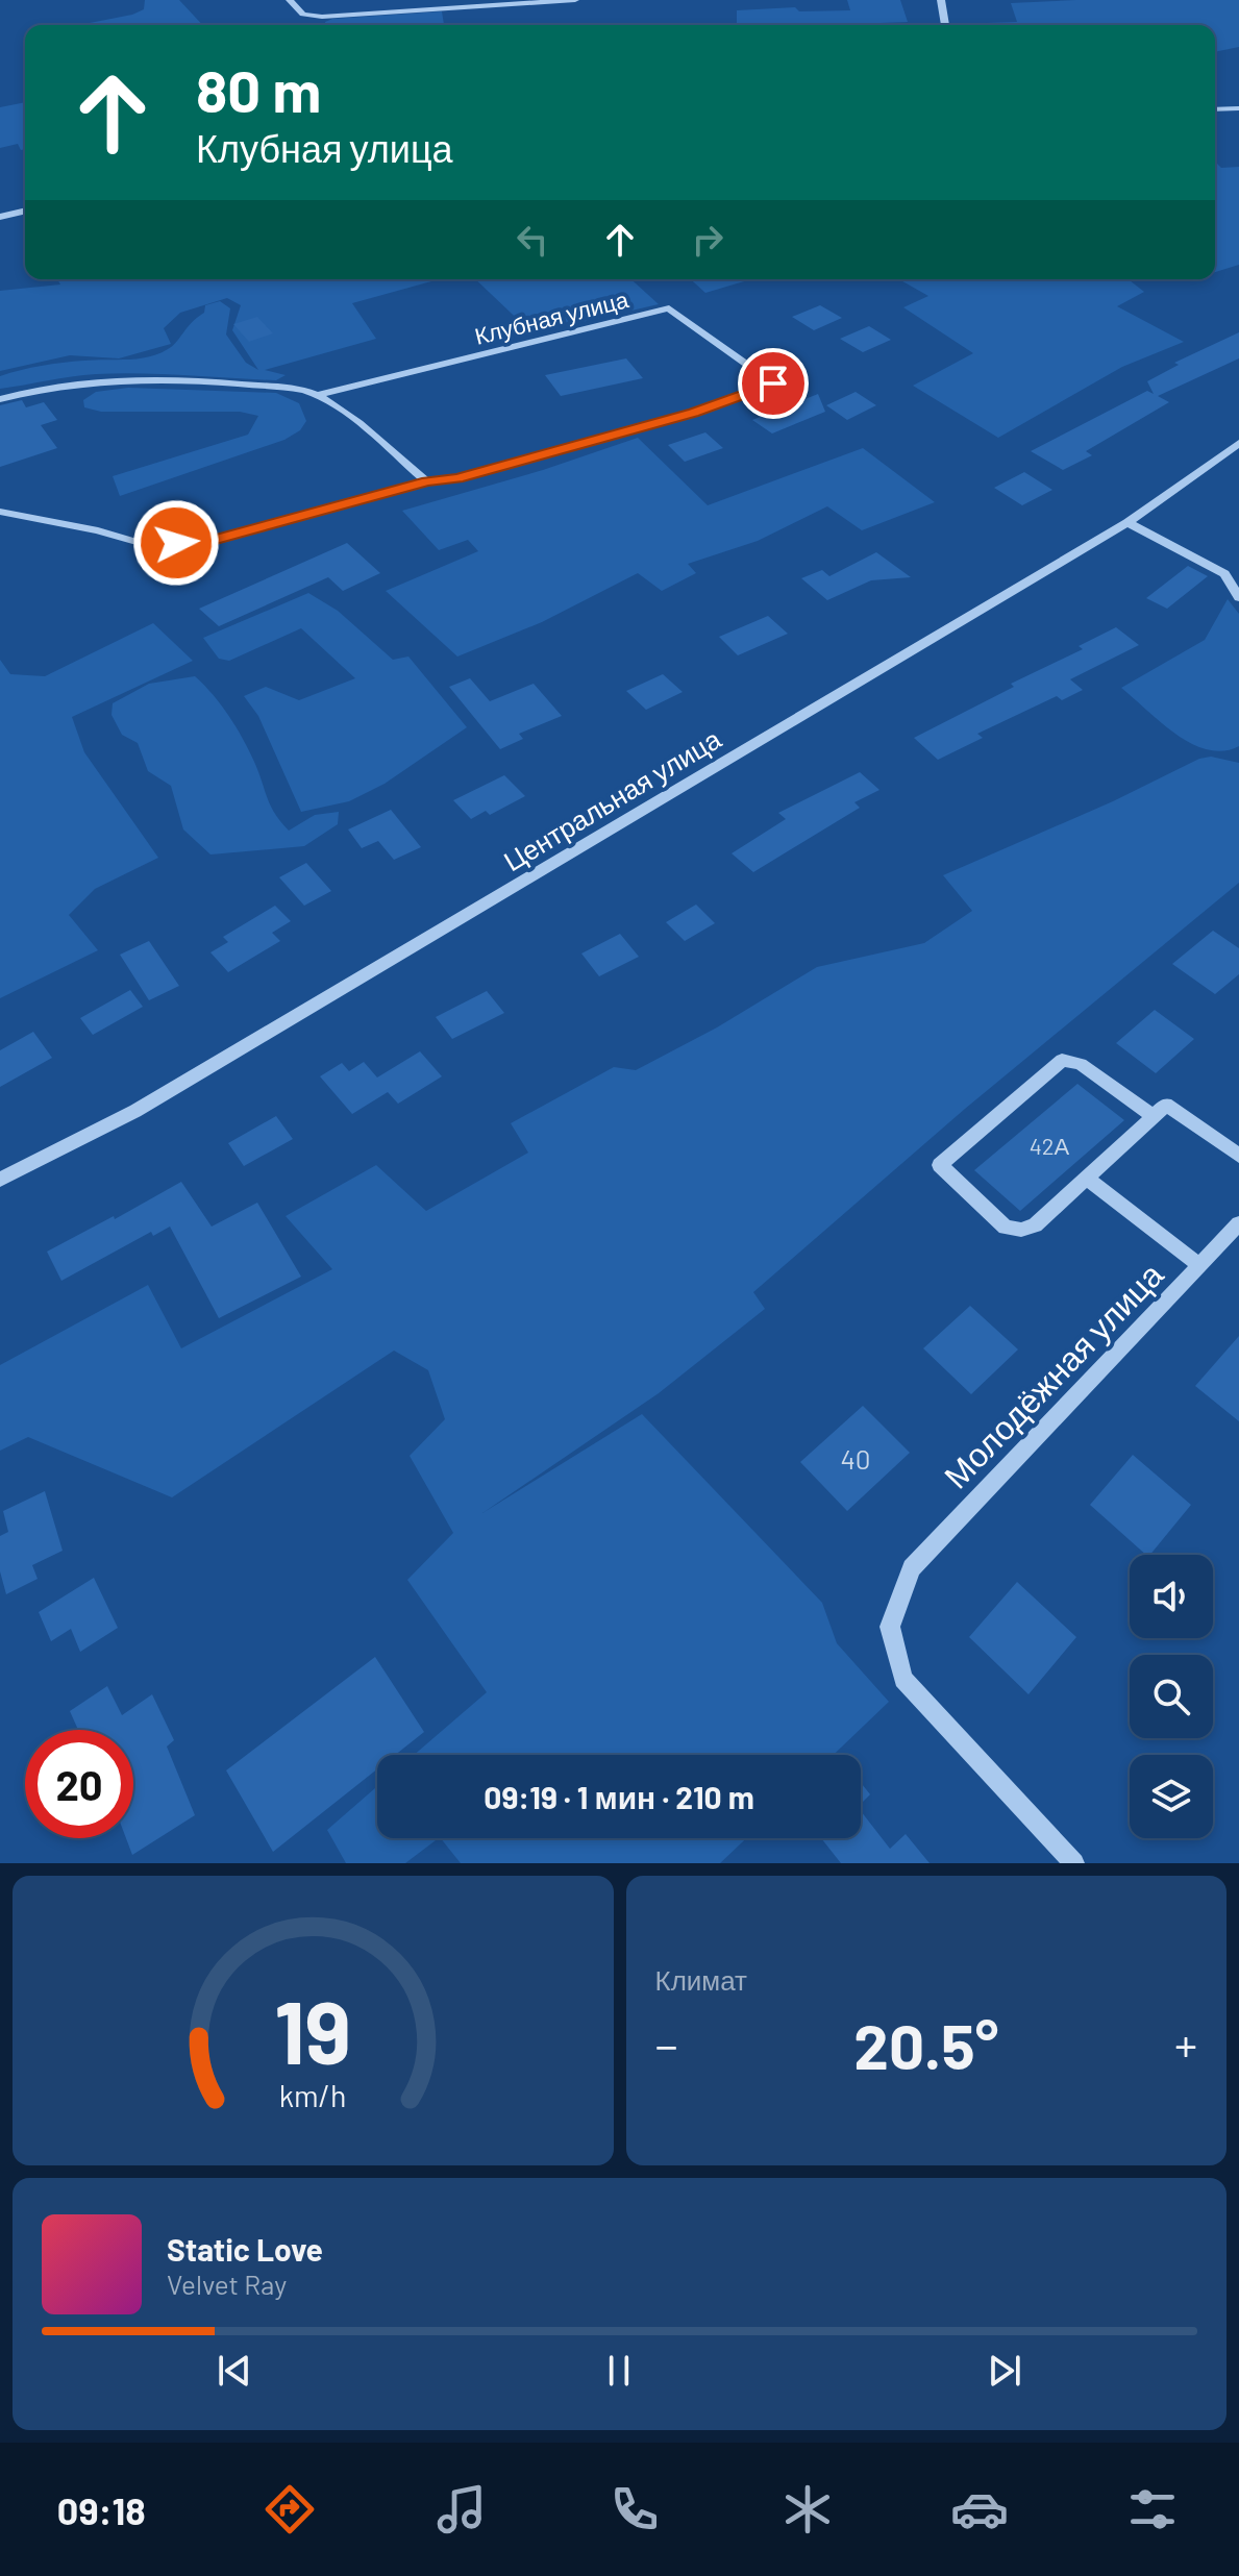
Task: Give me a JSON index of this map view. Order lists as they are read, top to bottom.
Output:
{
  "streets": {
    "street": ["Клубная улица", "Центральная улица", "Молодёжная улица"]
  },
  "house_numbers": ["42А", "40"],
  "page": {
    "turn": ["80 m", "Клубная улица"],
    "limit": "20",
    "trip": "09:19 · 1 мин · 210 m",
    "tile": "Климат",
    "heat": ["−", "20.5°", "+"],
    "song": ["Static Love", "Velvet Ray"],
    "tabs": "09:18",
    "gauge": ["19", "km/h"]
  }
}
